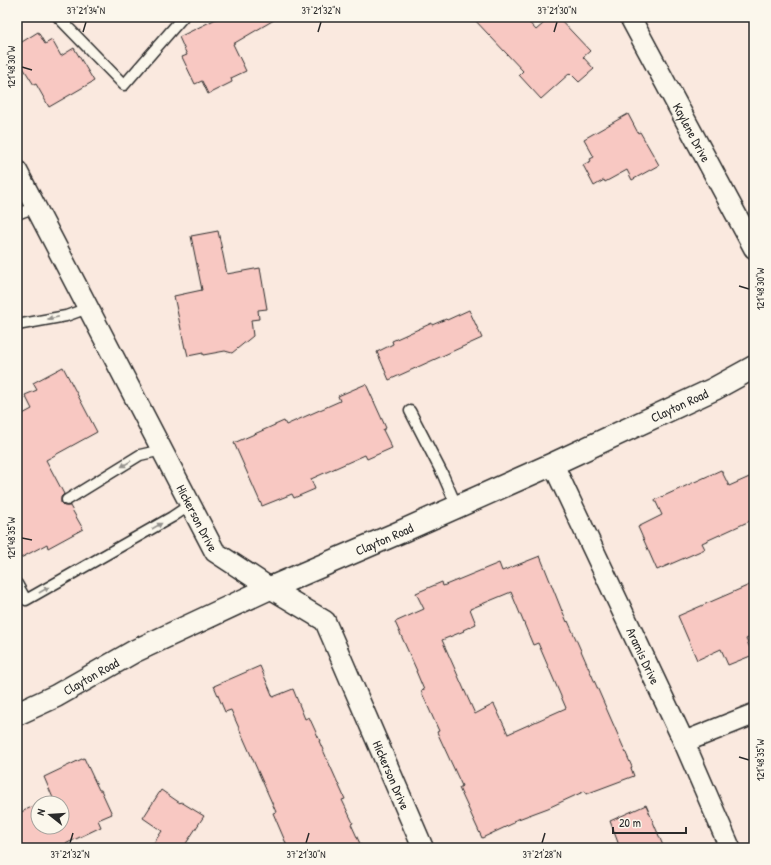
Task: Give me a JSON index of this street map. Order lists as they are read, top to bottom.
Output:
{
  "streets": {
    "street": [
      "Kaylene Drive",
      "Clayton Road",
      "Hickerson Drive",
      "Aramis Drive"
    ]
  },
  "crossings": [
    ["Clayton Road", "Hickerson Drive"],
    ["Clayton Road", "Aramis Drive"]
  ],
  "scale_bar": "20 m",
  "north": "left",
  "coordinates": [
    "37°21'34\"N",
    "37°21'32\"N",
    "37°21'30\"N",
    "121°48'30\"W",
    "121°48'35\"W",
    "37°21'28\"N"
  ]
}
